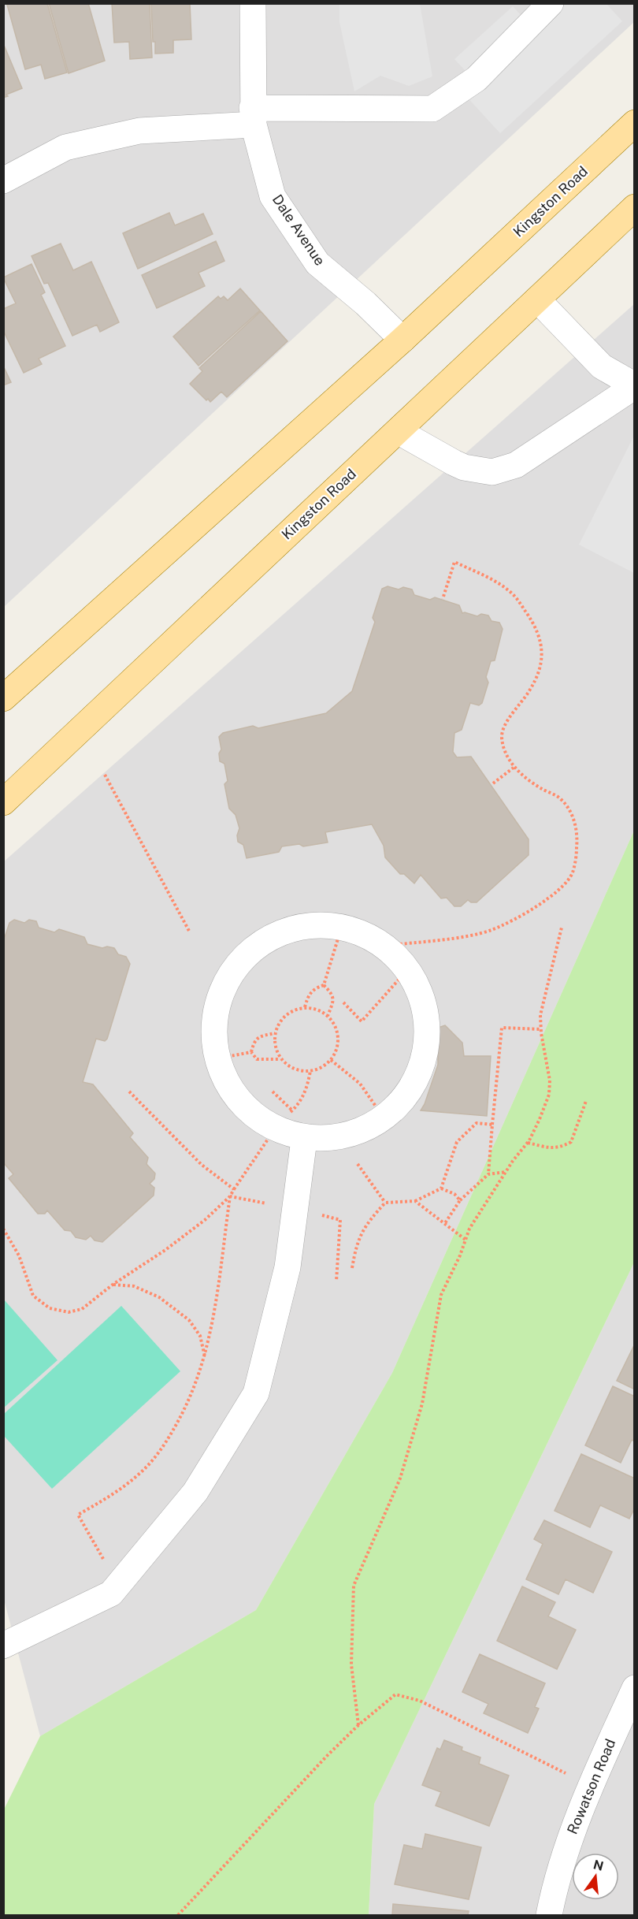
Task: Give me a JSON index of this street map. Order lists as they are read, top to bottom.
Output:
{
  "streets": {
    "main road": ["Kingston Road"],
    "street": ["Dale Avenue", "Rowatson Road"]
  },
  "crossings": [
    ["Kingston Road", "Dale Avenue"]
  ],
  "north": "top"
}
